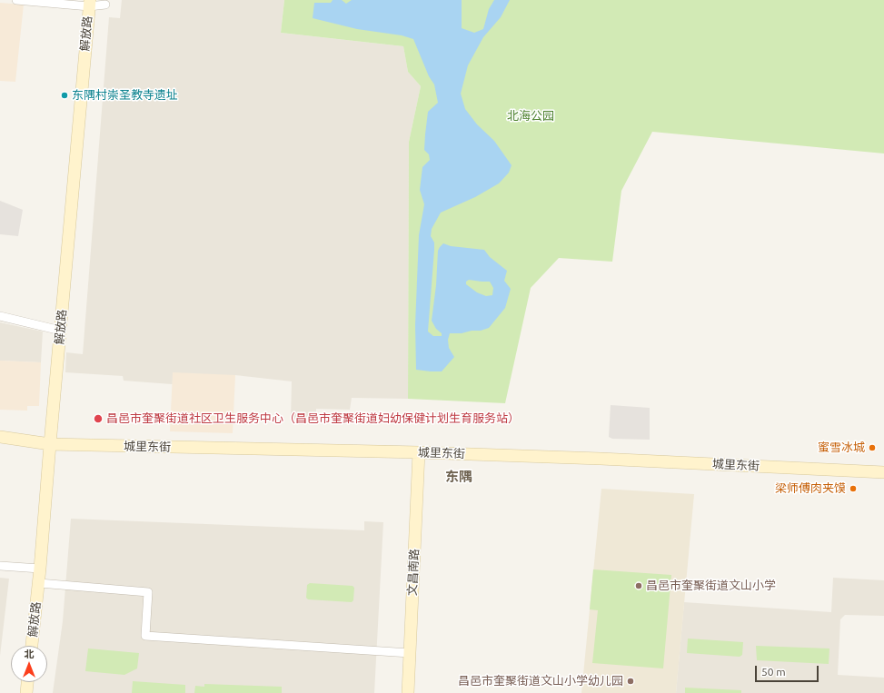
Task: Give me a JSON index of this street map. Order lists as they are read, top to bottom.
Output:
{
  "streets": {
    "street": ["解放路", "城里东街", "文昌南路"]
  },
  "crossings": [
    ["解放路", "城里东街"],
    ["城里东街", "文昌南路"]
  ],
  "districts": ["东隅"],
  "parks": ["北海公园"],
  "places": [
    "东隅村崇圣教寺遗址",
    "昌邑市奎聚街道社区卫生服务中心（昌邑市奎聚街道妇幼保健计划生育服务站）",
    "蜜雪冰城",
    "梁师傅肉夹馍",
    "昌邑市奎聚街道文山小学",
    "昌邑市奎聚街道文山小学幼儿园"
  ],
  "scale_bar": "50 m",
  "north": "top"
}
